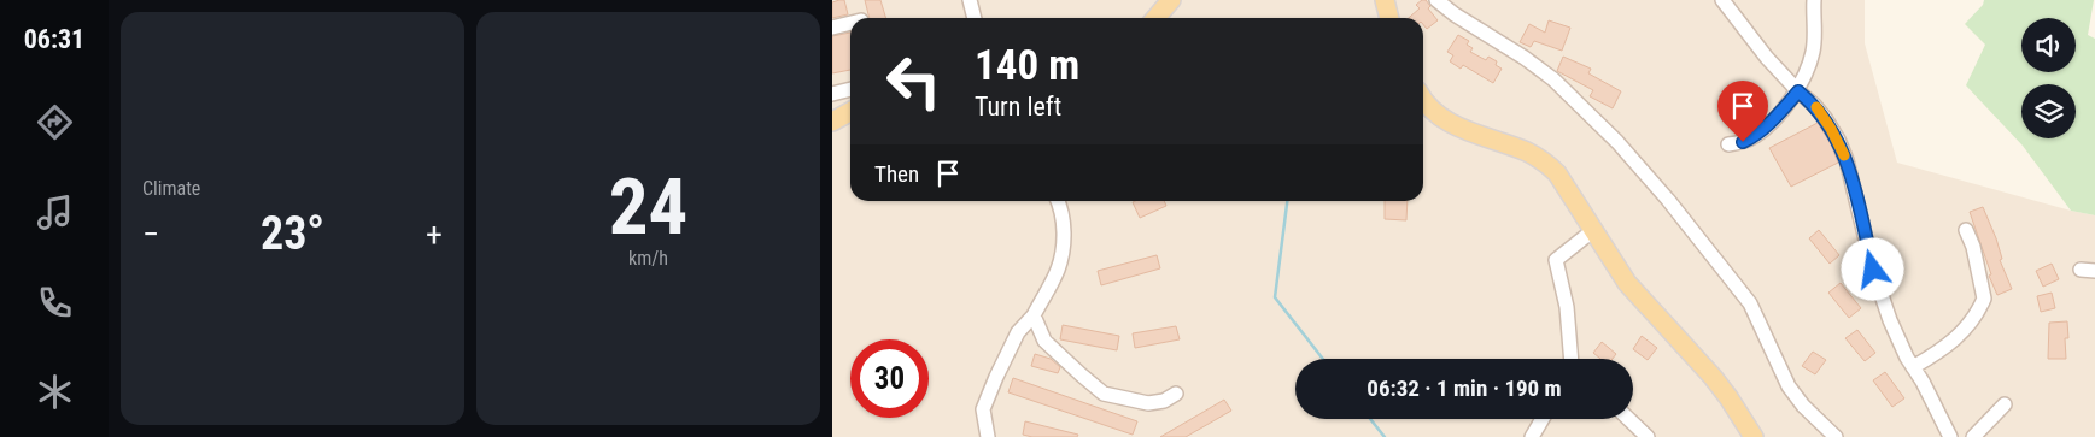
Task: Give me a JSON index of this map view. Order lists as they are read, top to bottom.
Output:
{
  "page": {
    "tabs": "06:31",
    "tile": [
      "Climate",
      ["24", "km/h"]
    ],
    "turn": ["140 m", "Turn left"],
    "then": "Then",
    "heat": ["−", "23°", "+"],
    "limit": "30",
    "trip": "06:32 · 1 min · 190 m"
  }
}
